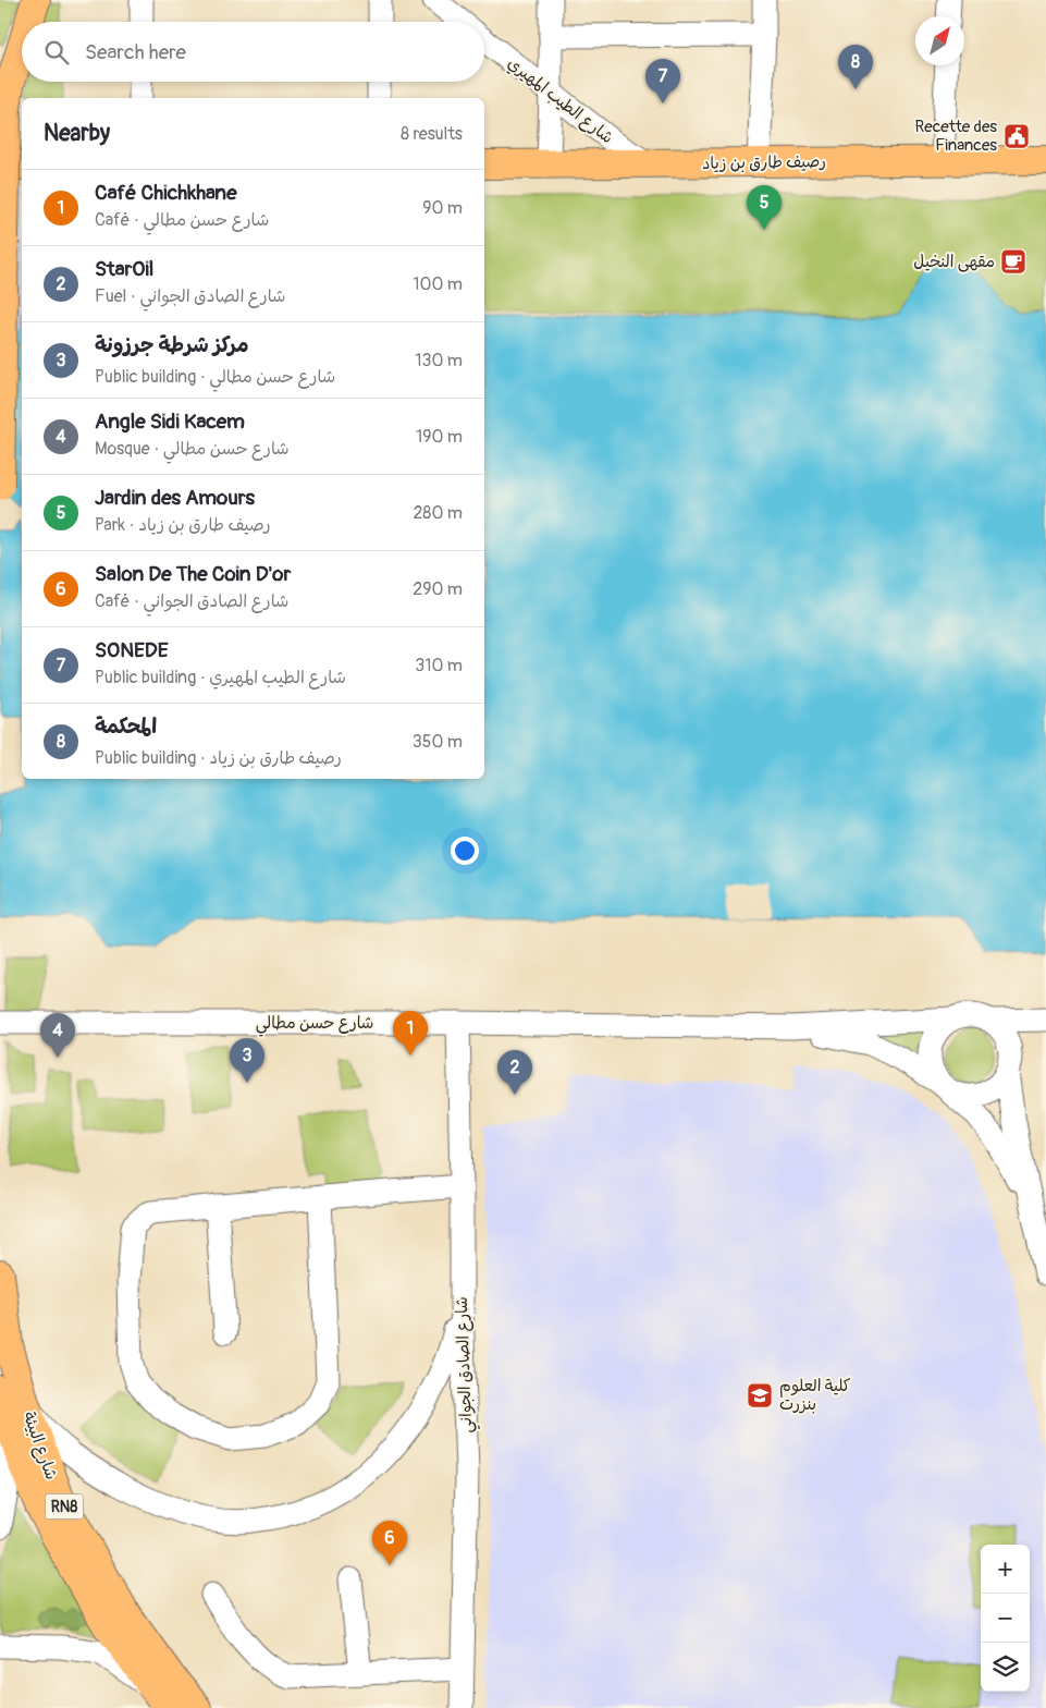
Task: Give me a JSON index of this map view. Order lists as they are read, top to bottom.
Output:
{
  "streets": {
    "main road": ["رصيف طارق بن زياد", "شارع البيئة", "RN8"],
    "street": ["شارع الطيب المهيري", "شارع حسن مطالي", "شارع الصادق الجواني"]
  },
  "crossings": [
    ["شارع الطيب المهيري", "رصيف طارق بن زياد"],
    ["شارع حسن مطالي", "شارع الصادق الجواني"]
  ],
  "places": {
    "public building": ["Recette des Finances"],
    "cafe": ["مقهى النخيل"],
    "school or university": ["كلية العلوم بنزرت"]
  },
  "north": "top right",
  "page": {
    "search": "Search here",
    "pins": [
      "8",
      "7",
      "5",
      "1",
      "4",
      "3",
      "2",
      "6"
    ],
    "heading": ["Nearby", "8 results"],
    "list": [
      {
        "mark": "1",
        "name": "Café Chichkhane",
        "note": "Café · شارع حسن مطالي",
        "value": "90 m"
      },
      {
        "mark": "2",
        "name": "StarOil",
        "note": "Fuel · شارع الصادق الجواني",
        "value": "100 m"
      },
      {
        "mark": "3",
        "name": "مركز شرطة جرزونة",
        "note": "Public building · شارع حسن مطالي",
        "value": "130 m"
      },
      {
        "mark": "4",
        "name": "Angle Sidi Kacem",
        "note": "Mosque · شارع حسن مطالي",
        "value": "190 m"
      },
      {
        "mark": "5",
        "name": "Jardin des Amours",
        "note": "Park · رصيف طارق بن زياد",
        "value": "280 m"
      },
      {
        "mark": "6",
        "name": "Salon De The Coin D'or",
        "note": "Café · شارع الصادق الجواني",
        "value": "290 m"
      },
      {
        "mark": "7",
        "name": "SONEDE",
        "note": "Public building · شارع الطيب المهيري",
        "value": "310 m"
      },
      {
        "mark": "8",
        "name": "المحكمة",
        "note": "Public building · رصيف طارق بن زياد",
        "value": "350 m"
      }
    ],
    "map_buttons": ["+", "−"]
  }
}
